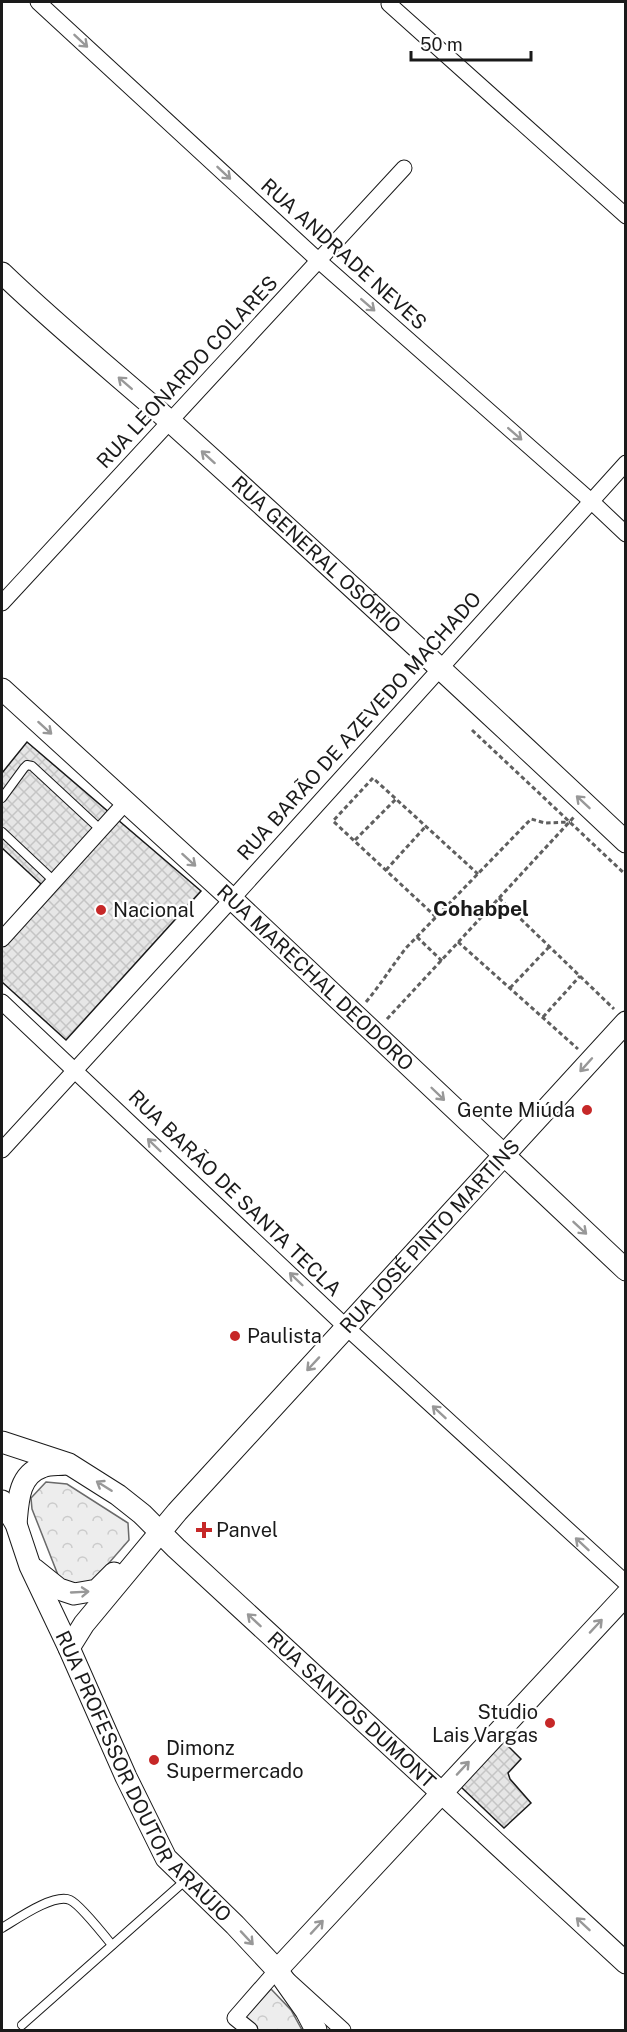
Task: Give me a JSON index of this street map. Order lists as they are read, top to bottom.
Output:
{
  "streets": {
    "street": [
      "RUA ANDRADE NEVES",
      "RUA LEONARDO COLARES",
      "RUA GENERAL OSÓRIO",
      "RUA BARÃO DE AZEVEDO MACHADO",
      "RUA MARECHAL DEODORO",
      "RUA BARÃO DE SANTA TECLA",
      "RUA JOSÉ PINTO MARTINS",
      "RUA SANTOS DUMONT",
      "RUA PROFESSOR DOUTOR ARAÚJO"
    ]
  },
  "crossings": [
    ["RUA ANDRADE NEVES", "RUA LEONARDO COLARES"],
    ["RUA ANDRADE NEVES", "RUA BARÃO DE AZEVEDO MACHADO"],
    ["RUA LEONARDO COLARES", "RUA GENERAL OSÓRIO"],
    ["RUA GENERAL OSÓRIO", "RUA BARÃO DE AZEVEDO MACHADO"],
    ["RUA BARÃO DE AZEVEDO MACHADO", "RUA MARECHAL DEODORO"],
    ["RUA BARÃO DE AZEVEDO MACHADO", "RUA BARÃO DE SANTA TECLA"],
    ["RUA MARECHAL DEODORO", "RUA JOSÉ PINTO MARTINS"],
    ["RUA BARÃO DE SANTA TECLA", "RUA JOSÉ PINTO MARTINS"],
    ["RUA JOSÉ PINTO MARTINS", "RUA SANTOS DUMONT"],
    ["RUA JOSÉ PINTO MARTINS", "RUA PROFESSOR DOUTOR ARAÚJO"],
    ["RUA SANTOS DUMONT", "RUA PROFESSOR DOUTOR ARAÚJO"]
  ],
  "one_way": [
    "RUA ANDRADE NEVES",
    "RUA GENERAL OSÓRIO",
    "RUA MARECHAL DEODORO",
    "RUA BARÃO DE SANTA TECLA",
    "RUA JOSÉ PINTO MARTINS",
    "RUA SANTOS DUMONT"
  ],
  "districts": ["Cohabpel"],
  "places": {
    "other": [
      "Nacional",
      "Gente Miúda",
      "Paulista",
      "Studio Lais Vargas",
      "Dimonz Supermercado"
    ],
    "health": ["Panvel"]
  },
  "scale_bar": "50 m"
}
